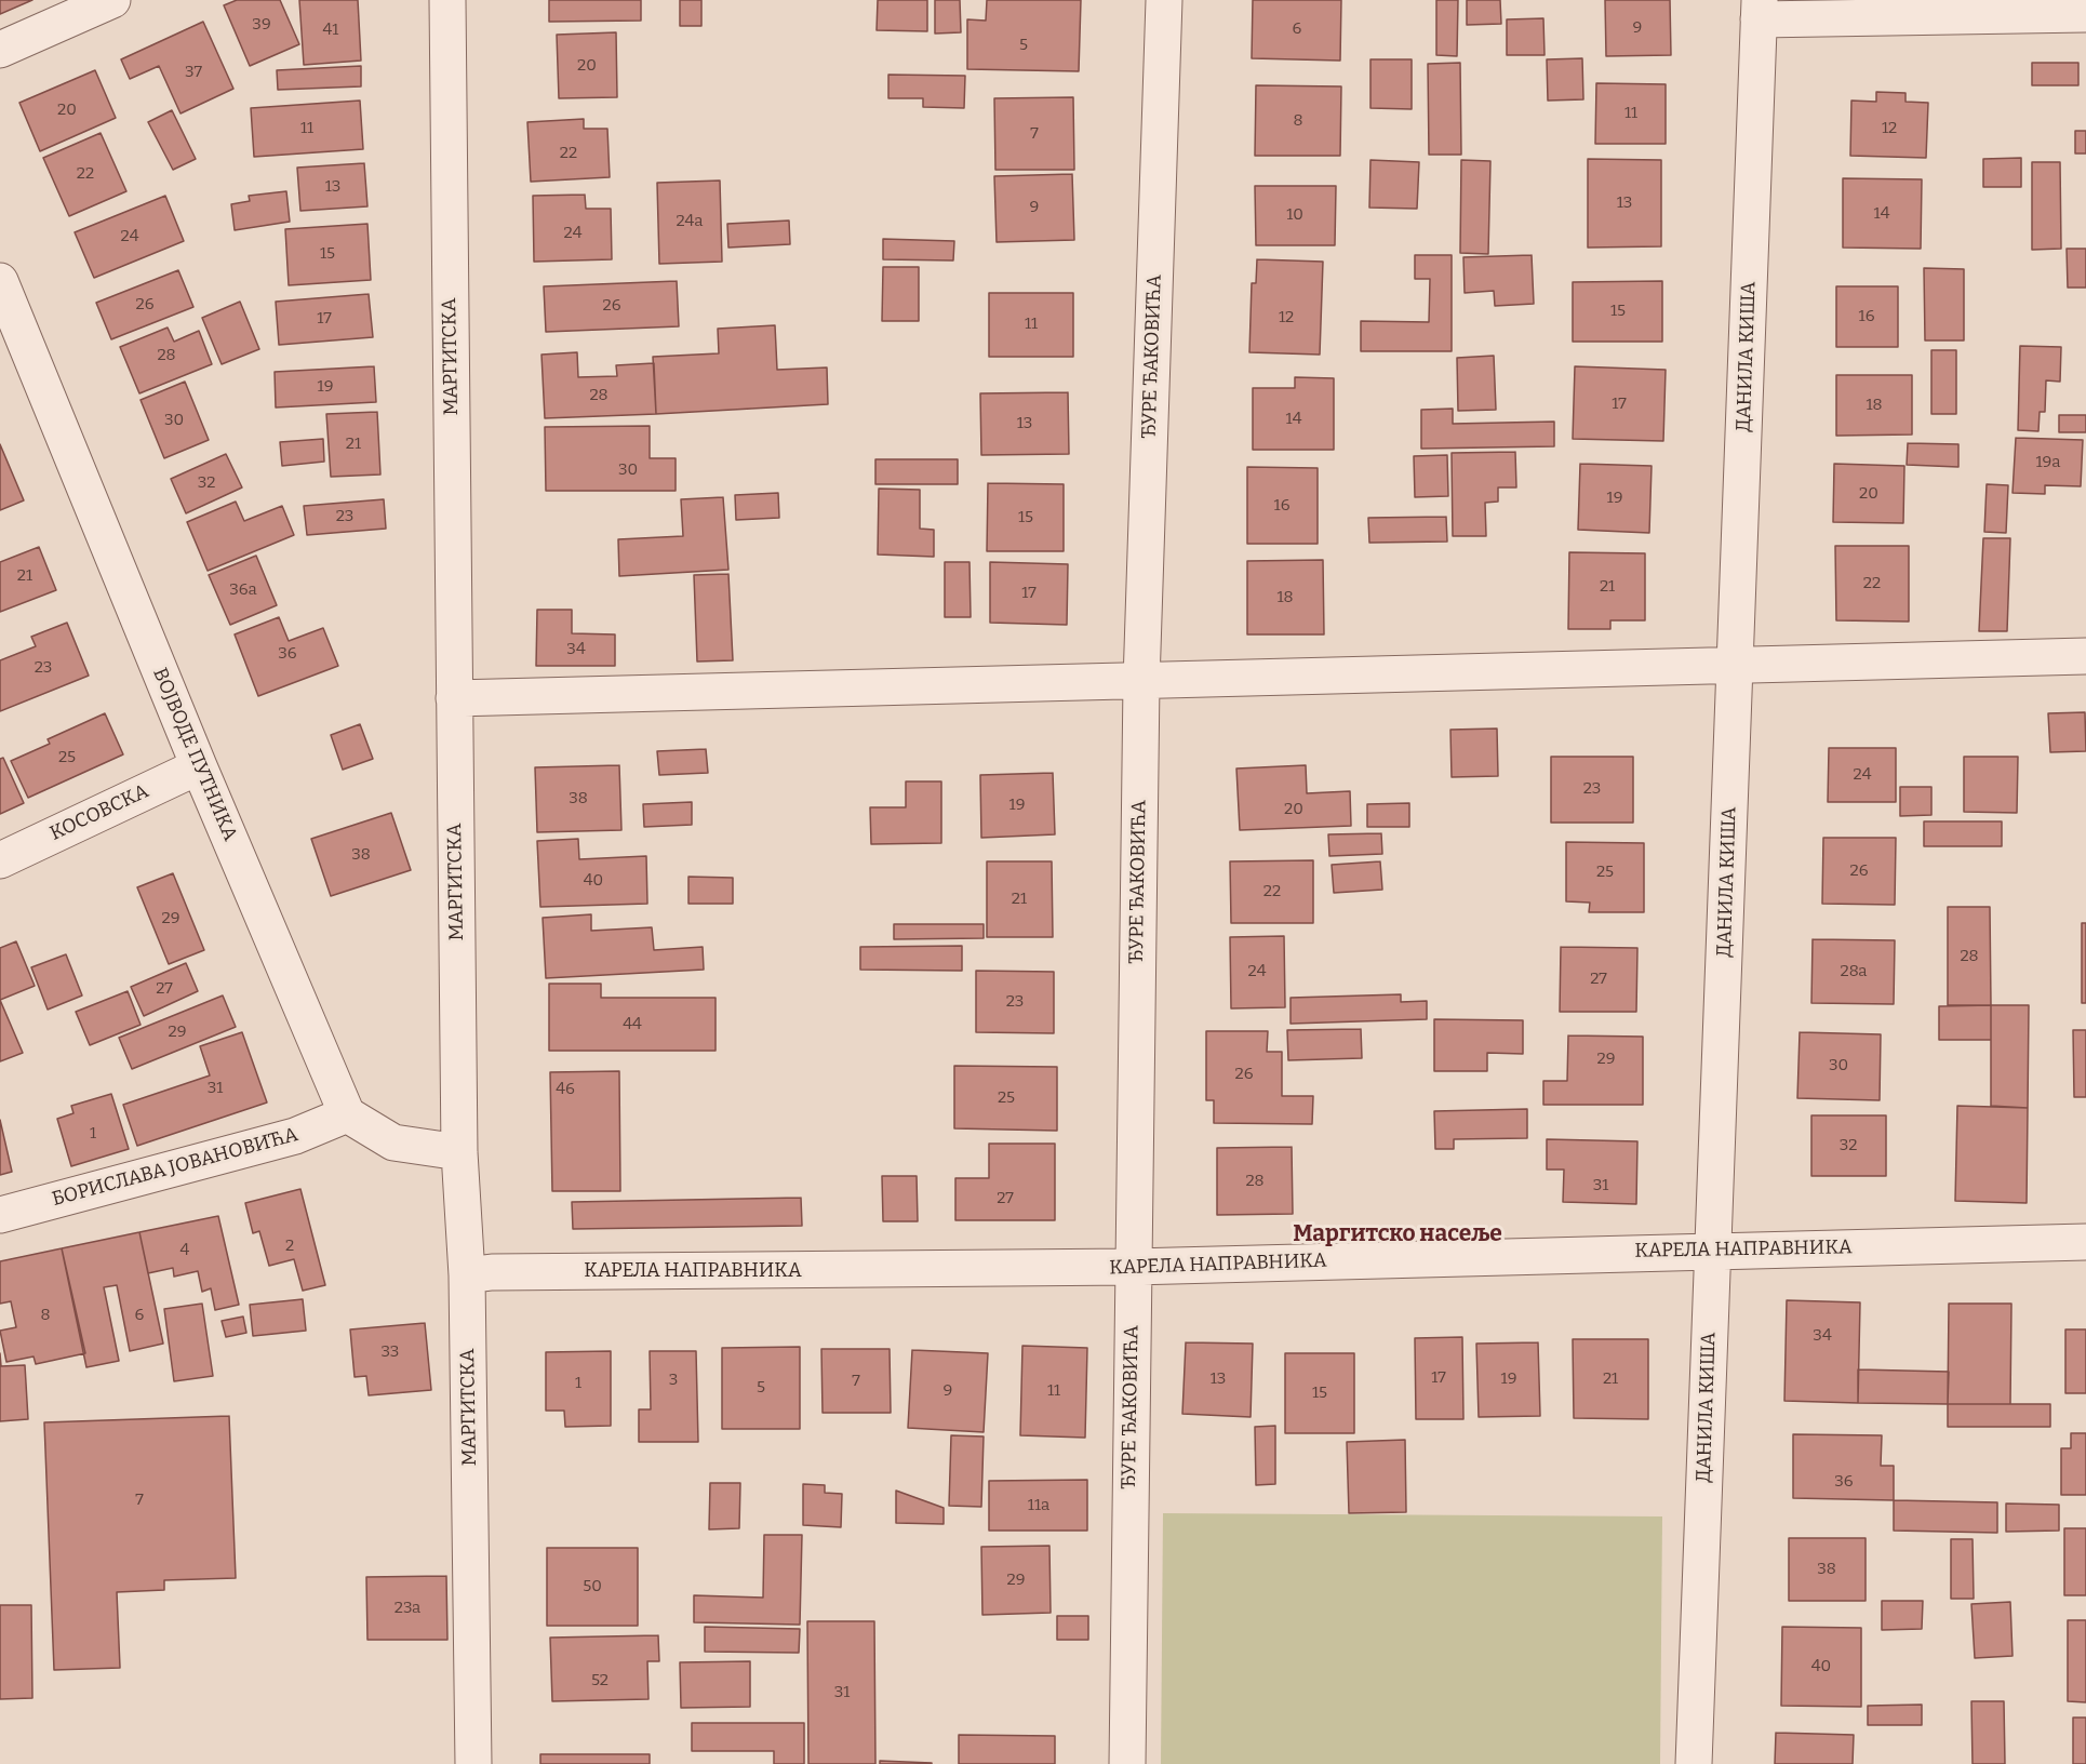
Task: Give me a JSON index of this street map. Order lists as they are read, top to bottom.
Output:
{
  "streets": {
    "street": [
      "МАРГИТСКА",
      "ЂУРЕ ЂАКОВИЋА",
      "ДАНИЛА КИША",
      "ВОЈВОДЕ ПУТНИКА",
      "КОСОВСКА",
      "БОРИСЛАВА ЈОВАНОВИЋА",
      "КАРЕЛА НАПРАВНИКА"
    ]
  },
  "crossings": [
    ["МАРГИТСКА", "КАРЕЛА НАПРАВНИКА"],
    ["ЂУРЕ ЂАКОВИЋА", "КАРЕЛА НАПРАВНИКА"],
    ["ДАНИЛА КИША", "КАРЕЛА НАПРАВНИКА"],
    ["ВОЈВОДЕ ПУТНИКА", "КОСОВСКА"],
    ["ВОЈВОДЕ ПУТНИКА", "БОРИСЛАВА ЈОВАНОВИЋА"]
  ],
  "districts": ["Маргитско насеље"],
  "house_numbers": [
    "39",
    "9",
    "6",
    "41",
    "5",
    "20",
    "37",
    "20",
    "11",
    "8",
    "11",
    "12",
    "7",
    "22",
    "22",
    "13",
    "13",
    "9",
    "14",
    "10",
    "24a",
    "24",
    "24",
    "15",
    "26",
    "26",
    "15",
    "16",
    "12",
    "17",
    "11",
    "28",
    "19",
    "28",
    "17",
    "18",
    "14",
    "30",
    "13",
    "21",
    "19a",
    "30",
    "32",
    "20",
    "19",
    "16",
    "23",
    "15",
    "21",
    "22",
    "21",
    "36a",
    "17",
    "18",
    "34",
    "36",
    "23",
    "25",
    "24",
    "23",
    "38",
    "19",
    "20",
    "38",
    "26",
    "25",
    "40",
    "22",
    "21",
    "29",
    "28",
    "24",
    "28a",
    "27",
    "27",
    "23",
    "44",
    "29",
    "29",
    "30",
    "26",
    "31",
    "46",
    "25",
    "1",
    "32",
    "28",
    "31",
    "27",
    "2",
    "4",
    "8",
    "6",
    "34",
    "33",
    "17",
    "13",
    "19",
    "21",
    "3",
    "7",
    "1",
    "5",
    "9",
    "11",
    "15",
    "36",
    "7",
    "11a",
    "38",
    "29",
    "50",
    "23a",
    "40",
    "52",
    "31"
  ]
}
